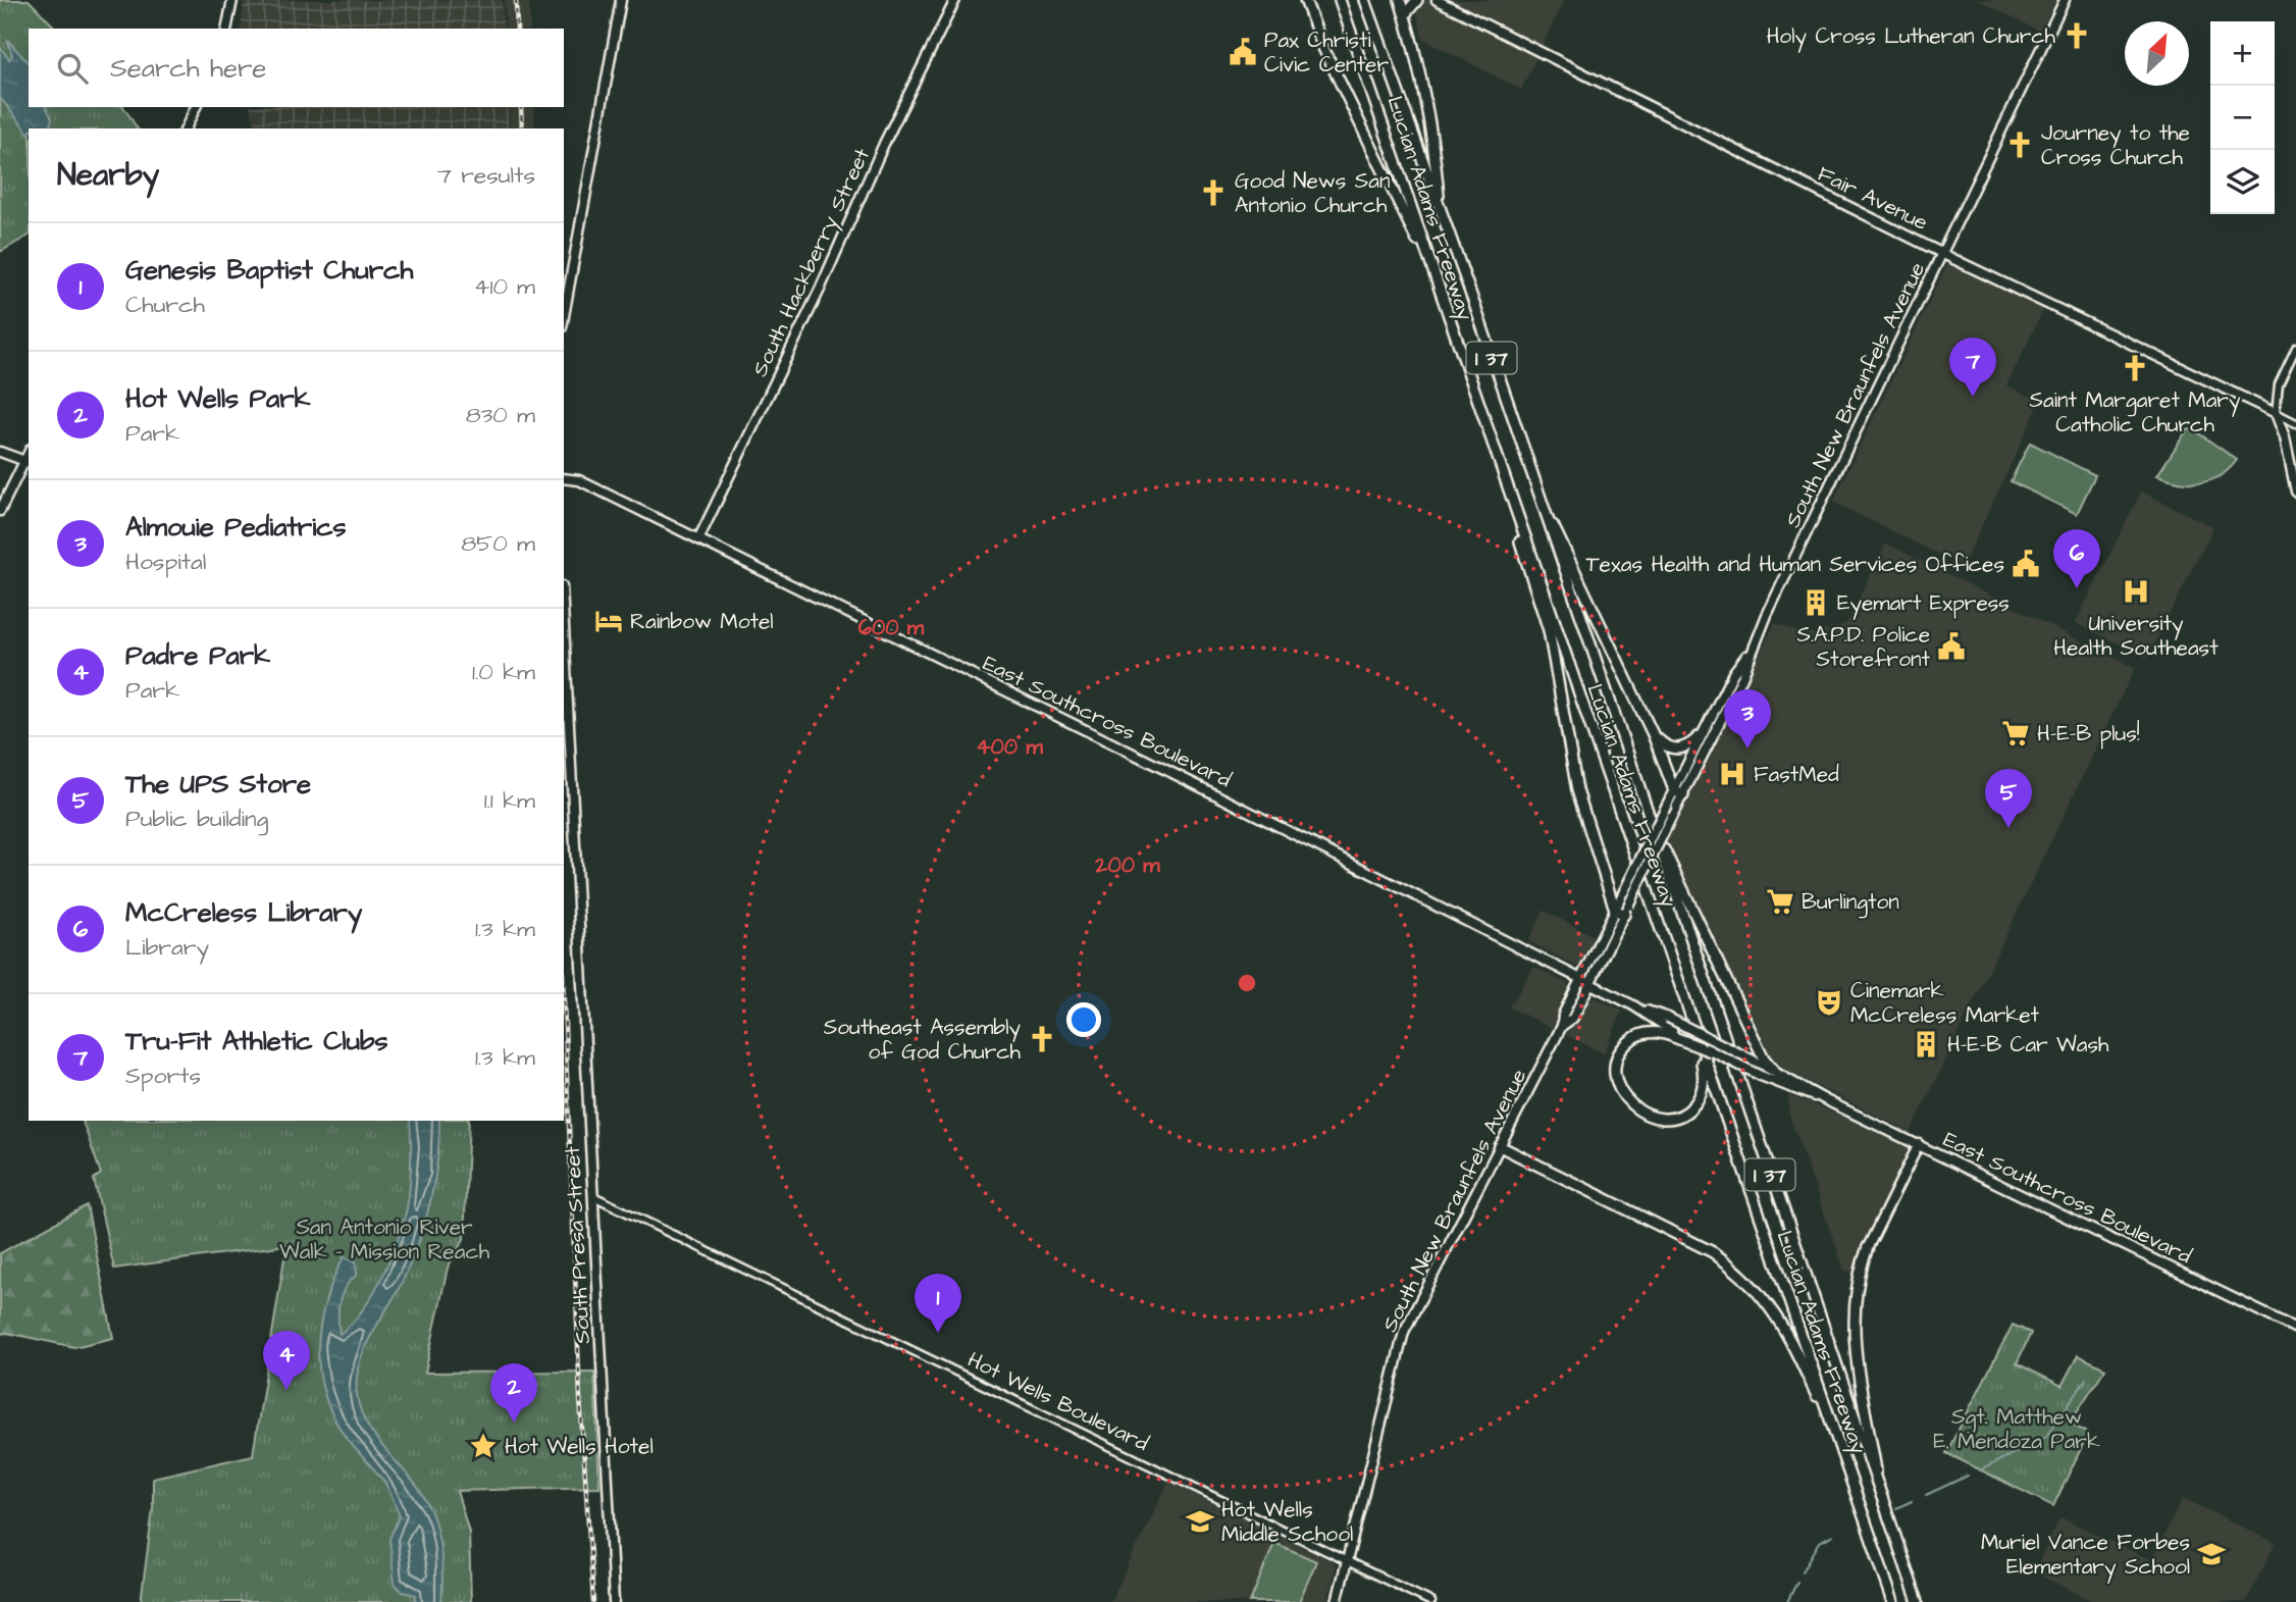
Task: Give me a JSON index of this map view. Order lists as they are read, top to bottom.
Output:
{
  "streets": {
    "highway": ["Lucian Adams Freeway", "I 37"],
    "main road": [
      "Fair Avenue",
      "South Hackberry Street",
      "South New Braunfels Avenue",
      "East Southcross Boulevard",
      "South Presa Street"
    ],
    "street": ["Hot Wells Boulevard"]
  },
  "crossings": [
    ["Fair Avenue", "South New Braunfels Avenue"],
    ["South Hackberry Street", "East Southcross Boulevard"],
    ["South New Braunfels Avenue", "East Southcross Boulevard"],
    ["South New Braunfels Avenue", "Hot Wells Boulevard"],
    ["South Presa Street", "Hot Wells Boulevard"]
  ],
  "parks": ["San Antonio River Walk - Mission Reach", "Sgt. Matthew E. Mendoza Park"],
  "places": {
    "church": [
      "Holy Cross Lutheran Church",
      "Journey to the Cross Church",
      "Good News San Antonio Church",
      "Saint Margaret Mary Catholic Church",
      "Southeast Assembly of God Church"
    ],
    "public building": ["Pax Christi Civic Center", "Texas Health and Human Services Offices", "S.A.P.D. Police Storefront"],
    "hospital": ["University Health Southeast", "FastMed"],
    "building": ["Eyemart Express", "H-E-B Car Wash"],
    "hotel": ["Rainbow Motel"],
    "supermarket": ["H-E-B plus!", "Burlington"],
    "theatre": ["Cinemark McCreless Market"],
    "place": ["Hot Wells Hotel"],
    "school or university": ["Hot Wells Middle School", "Muriel Vance Forbes Elementary School"]
  },
  "north": "top right",
  "page": {
    "map_buttons": ["+", "−"],
    "search": "Search here",
    "heading": ["Nearby", "7 results"],
    "list": [
      {
        "mark": "1",
        "name": "Genesis Baptist Church",
        "note": "Church",
        "value": "410 m"
      },
      {
        "mark": "2",
        "name": "Hot Wells Park",
        "note": "Park",
        "value": "830 m"
      },
      {
        "mark": "3",
        "name": "Almouie Pediatrics",
        "note": "Hospital",
        "value": "850 m"
      },
      {
        "mark": "4",
        "name": "Padre Park",
        "note": "Park",
        "value": "1.0 km"
      },
      {
        "mark": "5",
        "name": "The UPS Store",
        "note": "Public building",
        "value": "1.1 km"
      },
      {
        "mark": "6",
        "name": "McCreless Library",
        "note": "Library",
        "value": "1.3 km"
      },
      {
        "mark": "7",
        "name": "Tru-Fit Athletic Clubs",
        "note": "Sports",
        "value": "1.3 km"
      }
    ],
    "pins": [
      "7",
      "6",
      "3",
      "5",
      "1",
      "4",
      "2"
    ]
  },
  "rings": ["600 m", "400 m", "200 m"]
}
